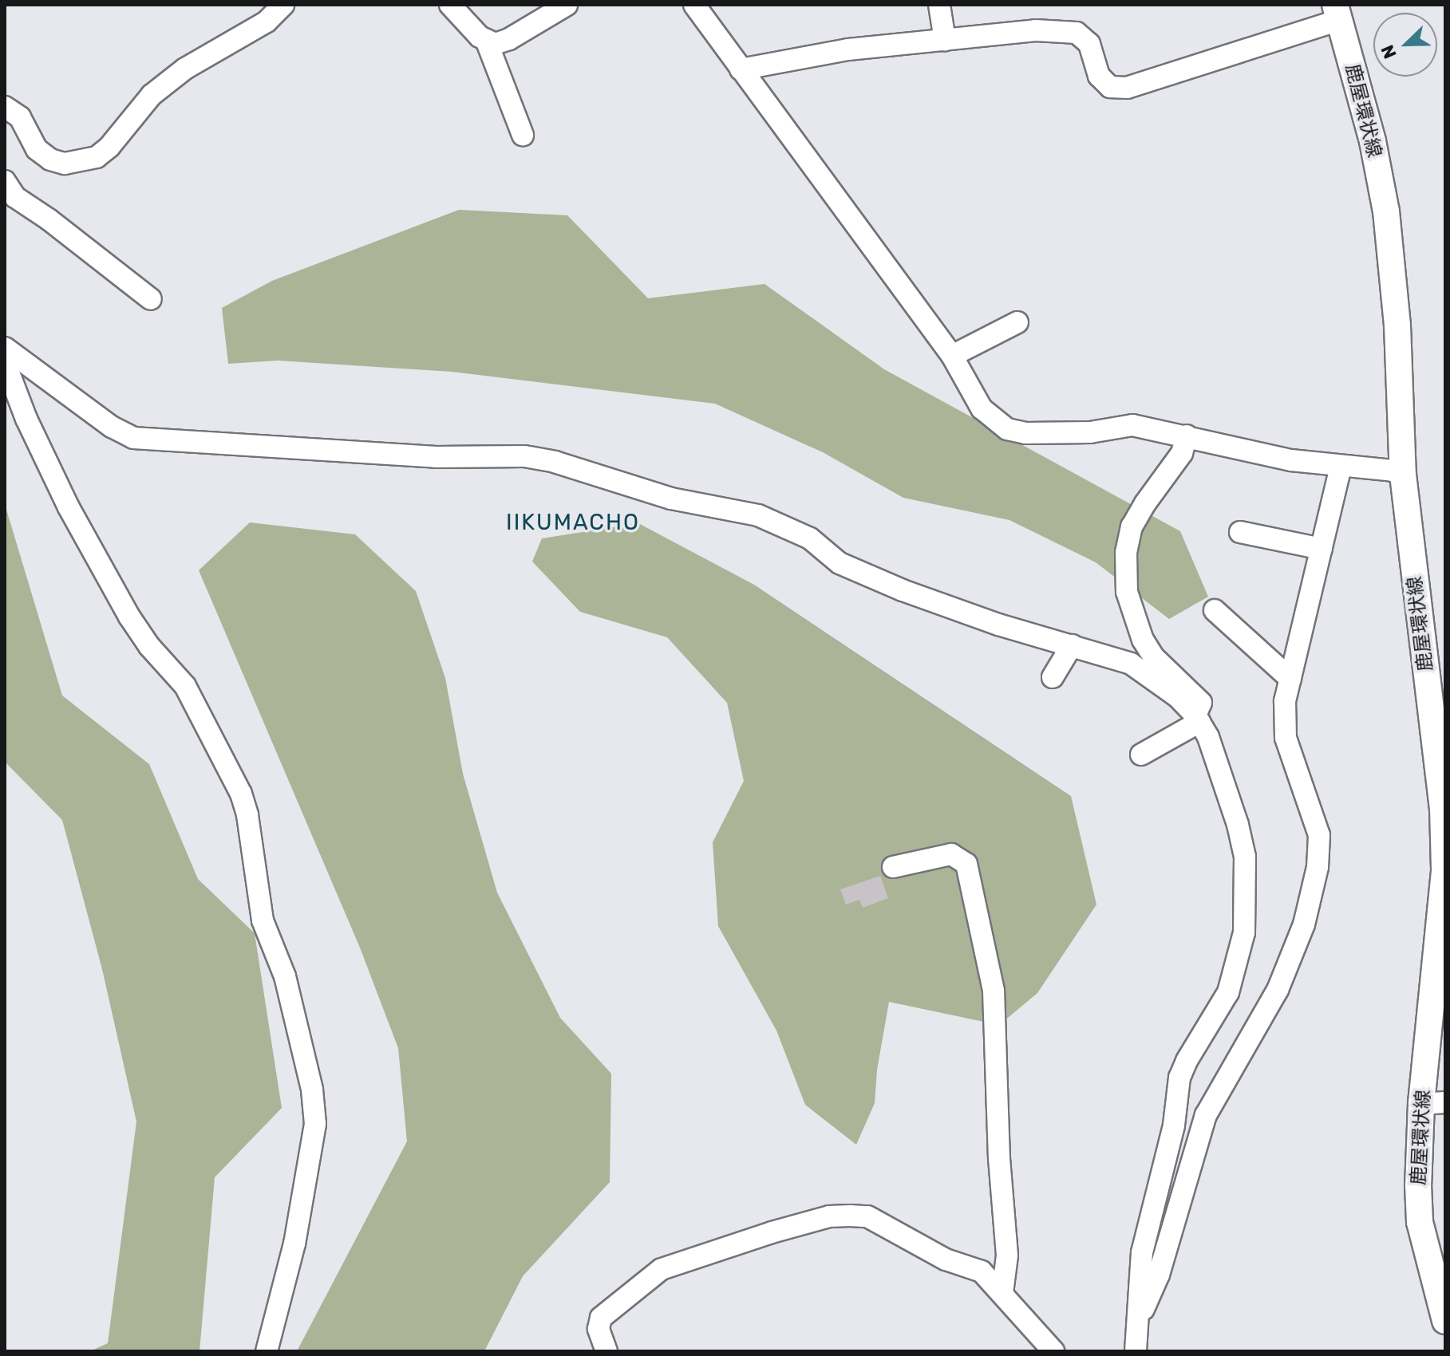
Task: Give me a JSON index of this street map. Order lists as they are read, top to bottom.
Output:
{
  "streets": {
    "main road": ["鹿屋環状線"]
  },
  "districts": ["IIKUMACHO"],
  "north": "bottom left"
}
